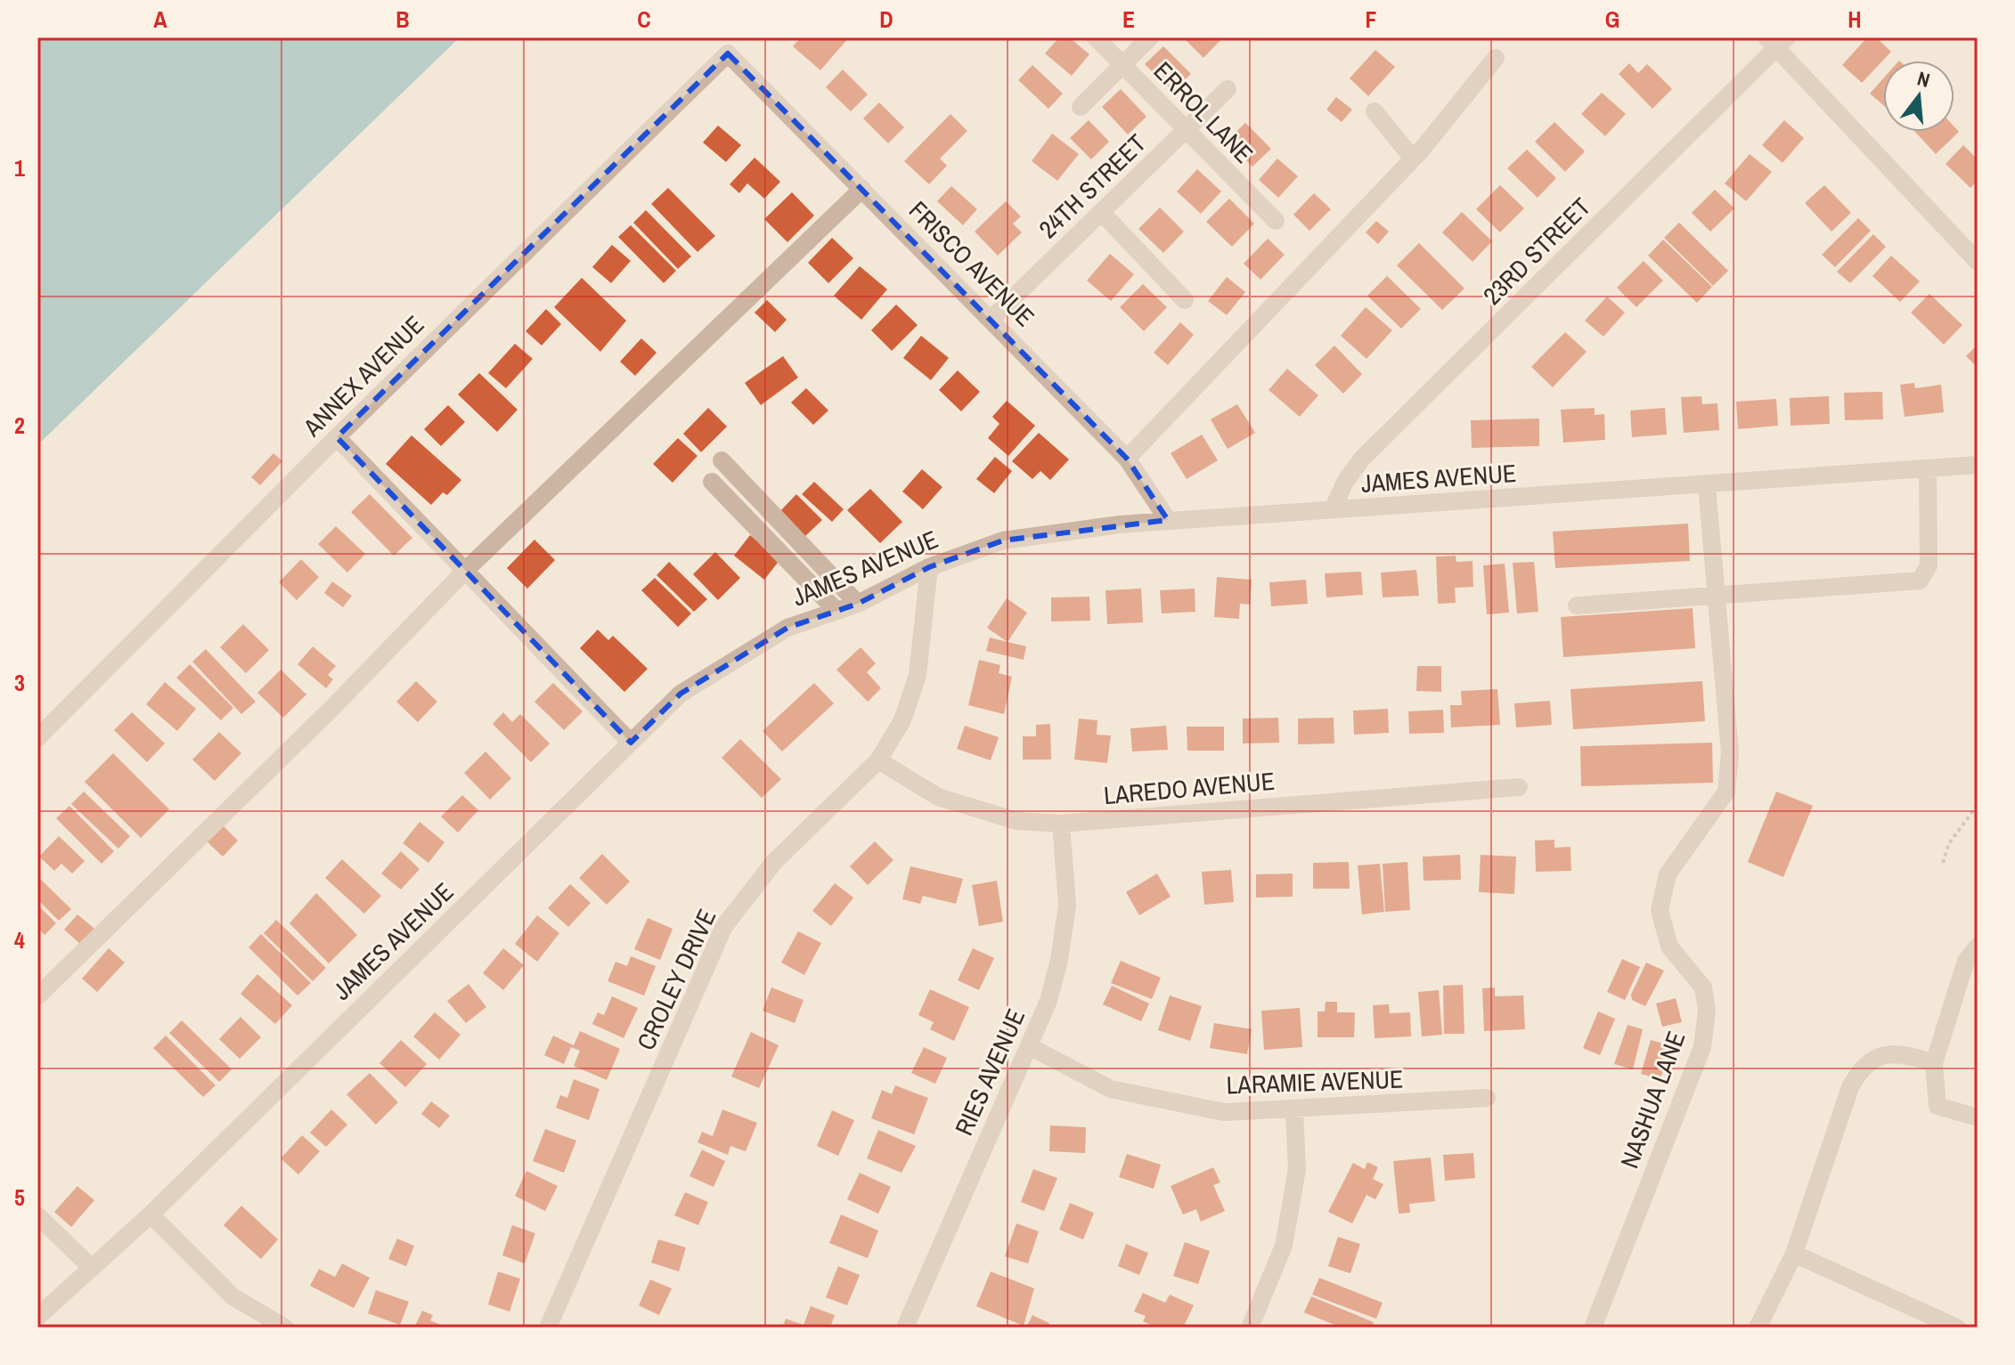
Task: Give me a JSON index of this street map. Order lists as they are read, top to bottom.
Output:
{
  "streets": {
    "street": [
      "ERROL LANE",
      "24TH STREET",
      "23RD STREET",
      "FRISCO AVENUE",
      "ANNEX AVENUE",
      "JAMES AVENUE",
      "LAREDO AVENUE",
      "CROLEY DRIVE",
      "RIES AVENUE",
      "LARAMIE AVENUE",
      "NASHUA LANE"
    ]
  },
  "crossings": [
    ["ERROL LANE", "24TH STREET"],
    ["24TH STREET", "FRISCO AVENUE"],
    ["23RD STREET", "JAMES AVENUE"],
    ["FRISCO AVENUE", "ANNEX AVENUE"],
    ["FRISCO AVENUE", "JAMES AVENUE"],
    ["JAMES AVENUE", "CROLEY DRIVE"],
    ["JAMES AVENUE", "NASHUA LANE"],
    ["LAREDO AVENUE", "CROLEY DRIVE"],
    ["LAREDO AVENUE", "RIES AVENUE"],
    ["RIES AVENUE", "LARAMIE AVENUE"]
  ],
  "north": "top",
  "grid": {
    "columns": [
      "A",
      "B",
      "C",
      "D",
      "E",
      "F",
      "G",
      "H"
    ],
    "rows": [
      "1",
      "2",
      "3",
      "4",
      "5"
    ]
  }
}
